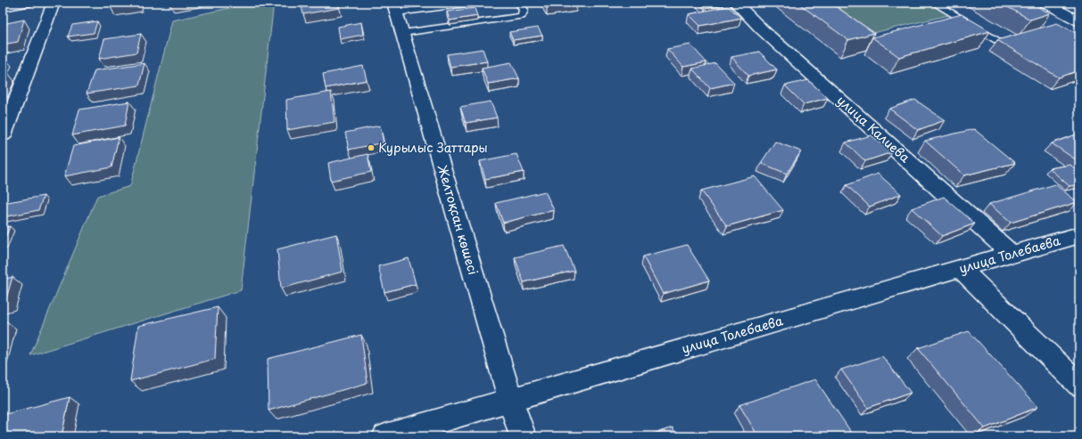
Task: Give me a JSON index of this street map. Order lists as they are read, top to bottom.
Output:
{
  "streets": {
    "street": ["улица Калиева", "Желтоқсан көшесі", "улица Толебаева"]
  },
  "crossings": [
    ["улица Калиева", "улица Толебаева"],
    ["Желтоқсан көшесі", "улица Толебаева"]
  ],
  "places": ["Курылыс Заттары"]
}
